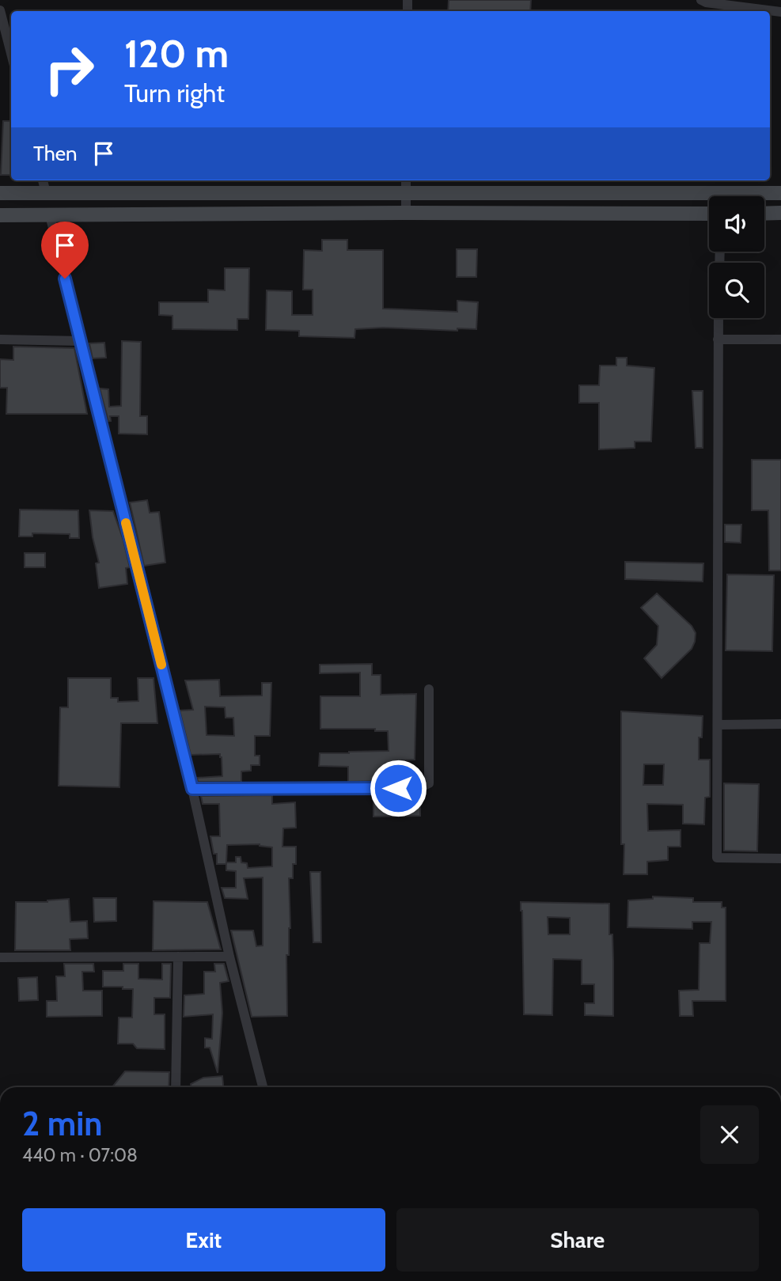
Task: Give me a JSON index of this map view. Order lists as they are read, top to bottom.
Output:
{
  "page": {
    "turn": ["120 m", "Turn right"],
    "then": "Then",
    "heading": ["2 min", "440 m · 07:08"],
    "buttons": ["Exit", "Share"]
  }
}
